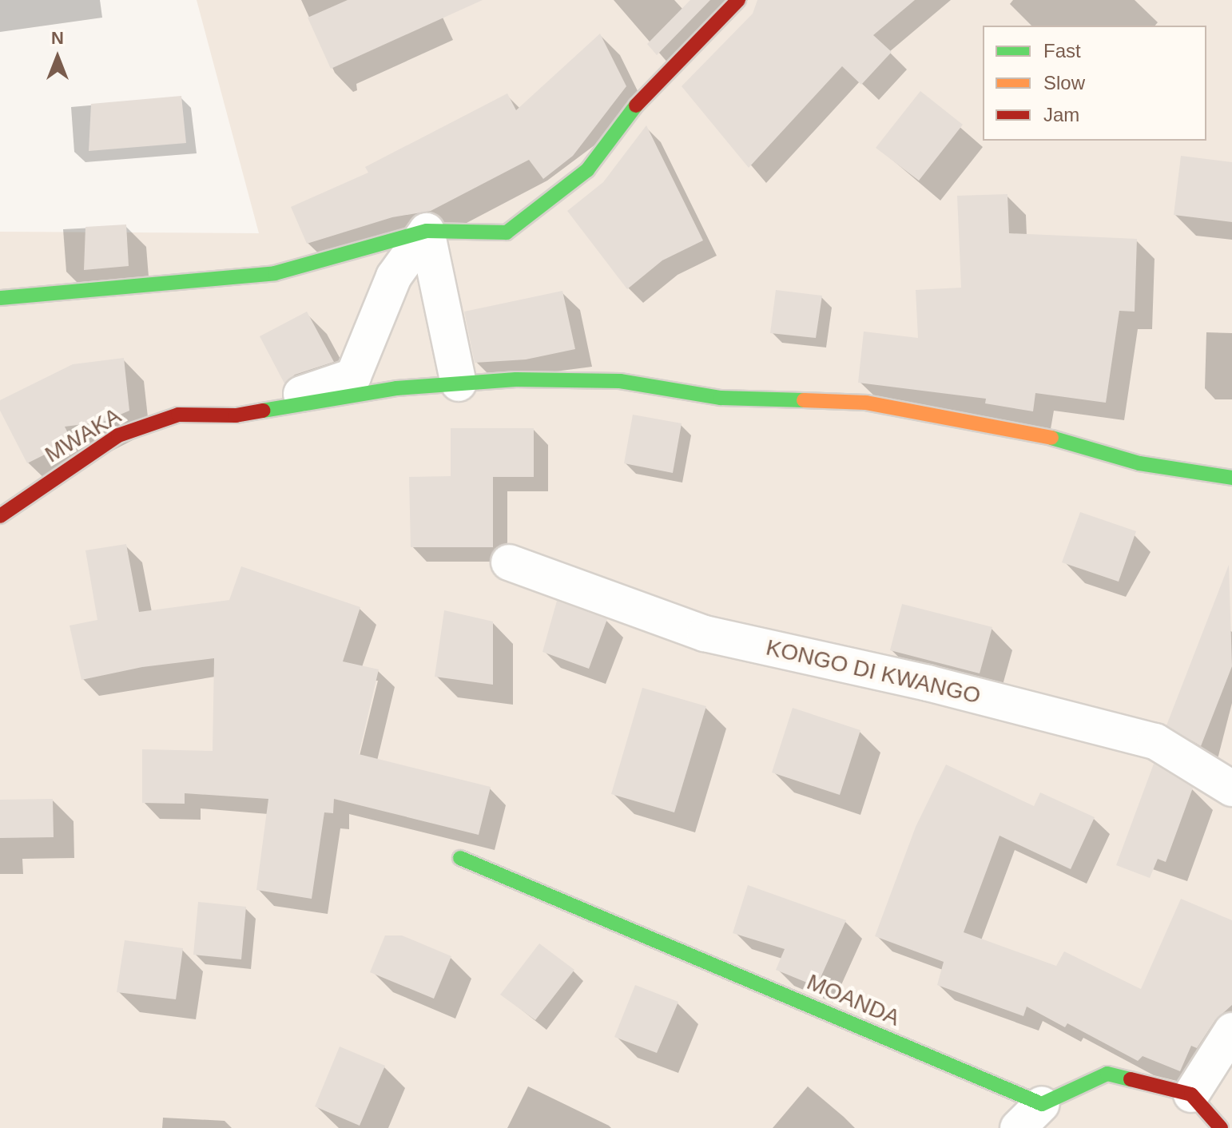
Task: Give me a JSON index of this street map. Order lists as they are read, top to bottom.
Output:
{
  "streets": {
    "street": ["MWAKA", "KONGO DI KWANGO", "MOANDA"]
  },
  "legend": ["Fast", "Slow", "Jam"],
  "north": "top"
}
